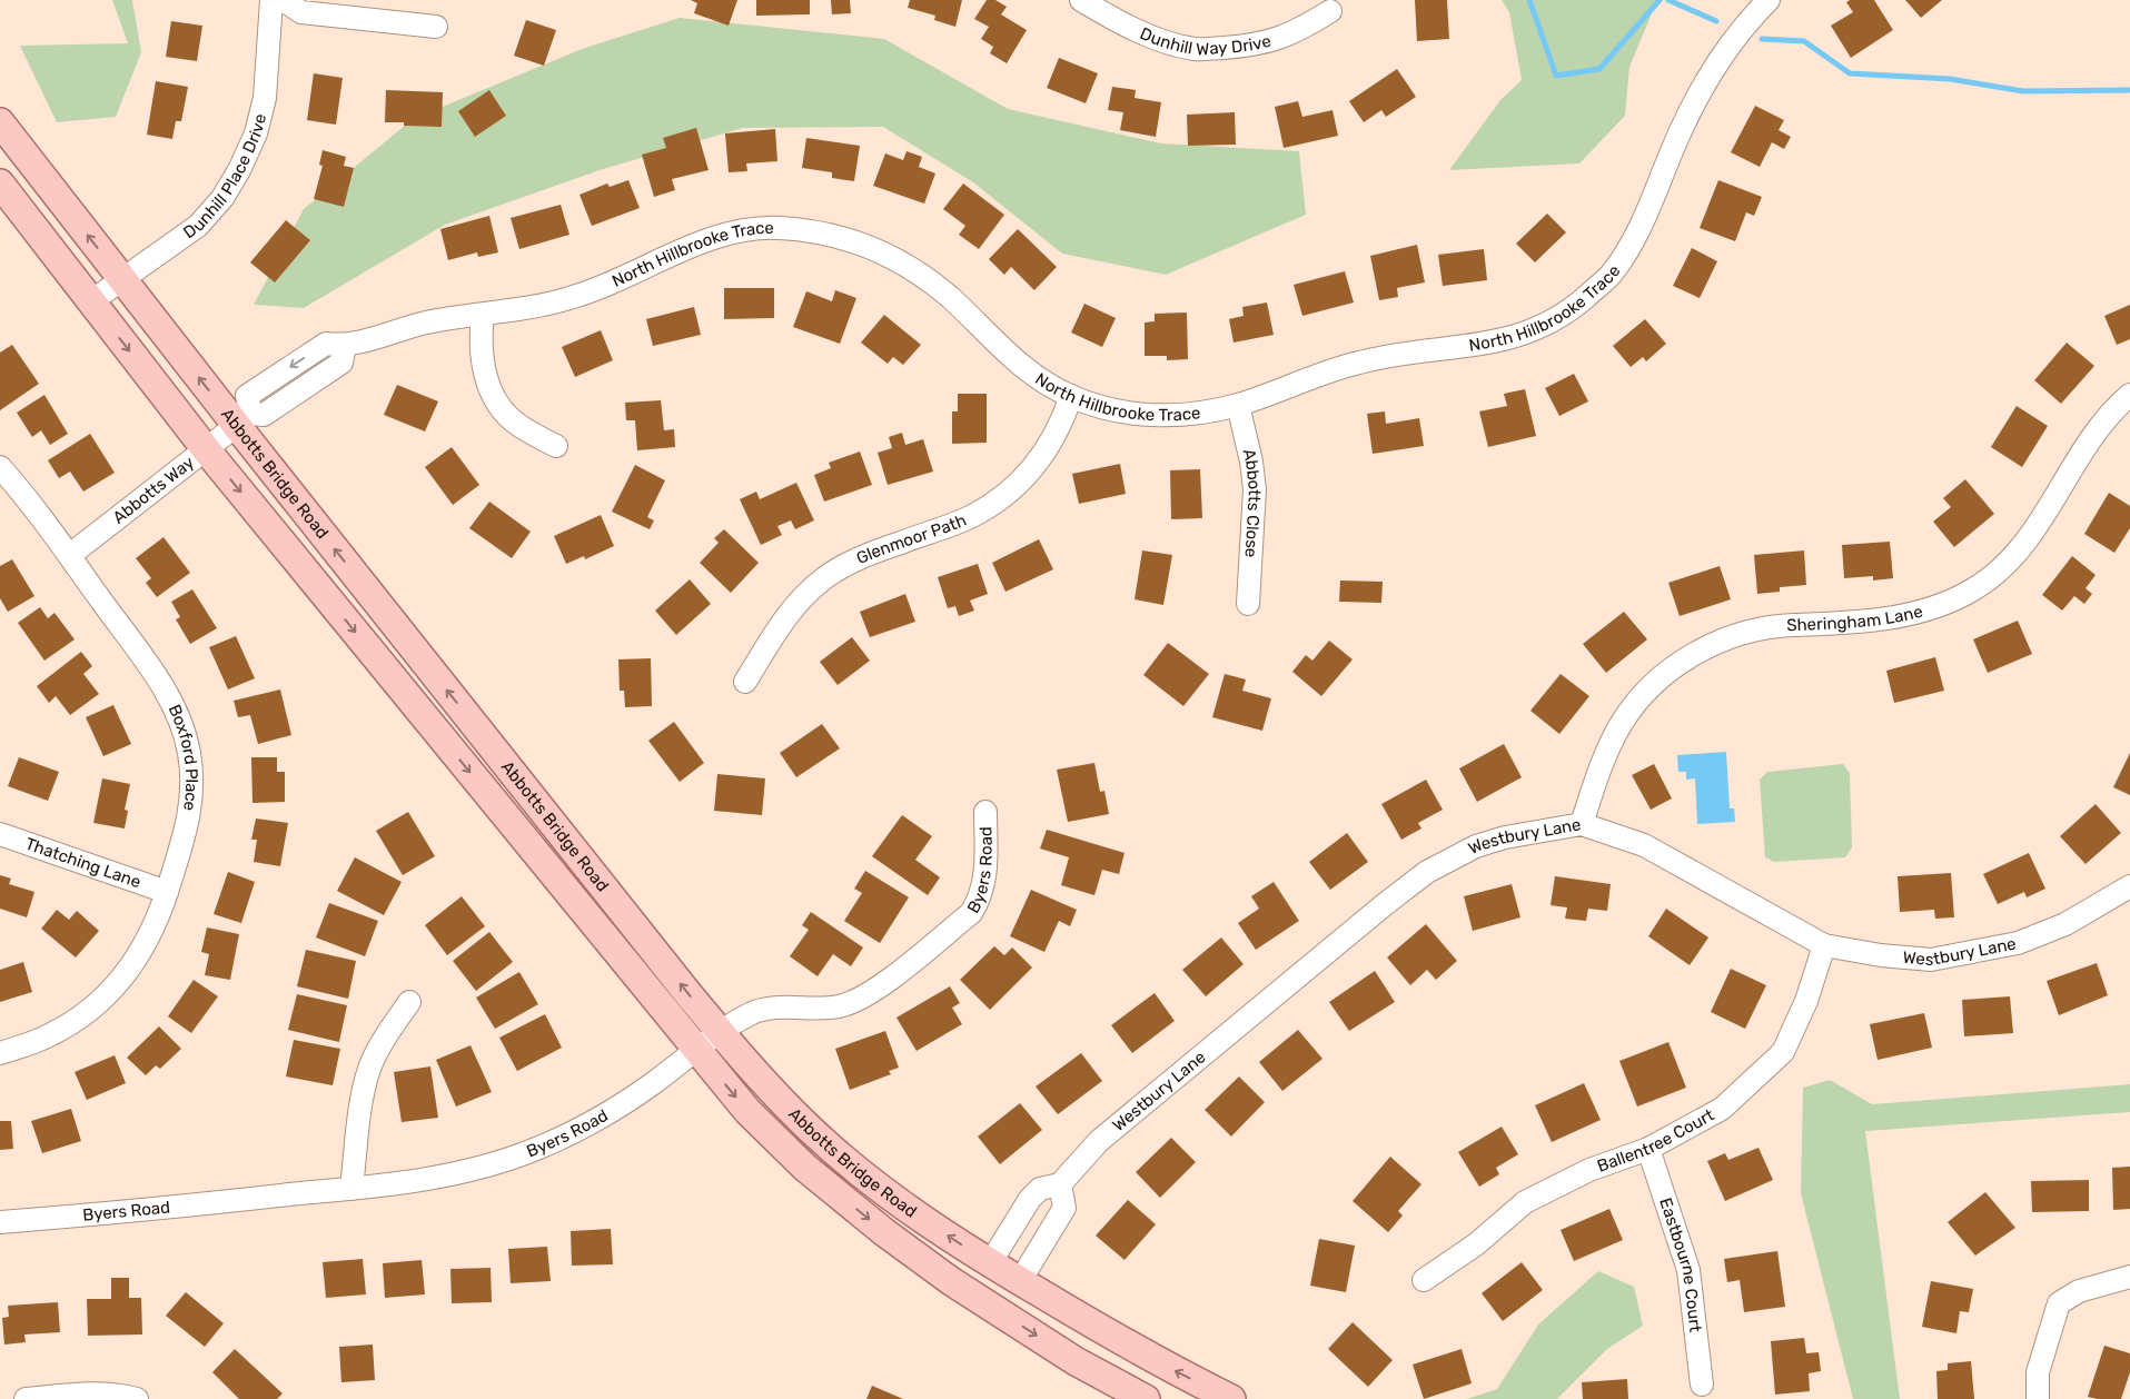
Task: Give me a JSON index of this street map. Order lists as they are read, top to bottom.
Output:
{
  "streets": {
    "main road": ["Abbotts Bridge Road"],
    "street": [
      "Dunhill Way Drive",
      "Dunhill Place Drive",
      "North Hillbrooke Trace",
      "Abbotts Way",
      "Abbotts Close",
      "Glenmoor Path",
      "Sheringham Lane",
      "Boxford Place",
      "Westbury Lane",
      "Thatching Lane",
      "Byers Road",
      "Ballentree Court",
      "Eastbourne Court"
    ]
  },
  "crossings": [
    ["Dunhill Place Drive", "Abbotts Bridge Road"],
    ["North Hillbrooke Trace", "Abbotts Bridge Road"],
    ["North Hillbrooke Trace", "Abbotts Way"],
    ["North Hillbrooke Trace", "Abbotts Close"],
    ["North Hillbrooke Trace", "Glenmoor Path"],
    ["Abbotts Bridge Road", "Abbotts Way"],
    ["Abbotts Bridge Road", "Westbury Lane"],
    ["Abbotts Bridge Road", "Byers Road"],
    ["Abbotts Way", "Boxford Place"],
    ["Sheringham Lane", "Westbury Lane"],
    ["Boxford Place", "Thatching Lane"],
    ["Westbury Lane", "Ballentree Court"],
    ["Ballentree Court", "Eastbourne Court"]
  ]
}
